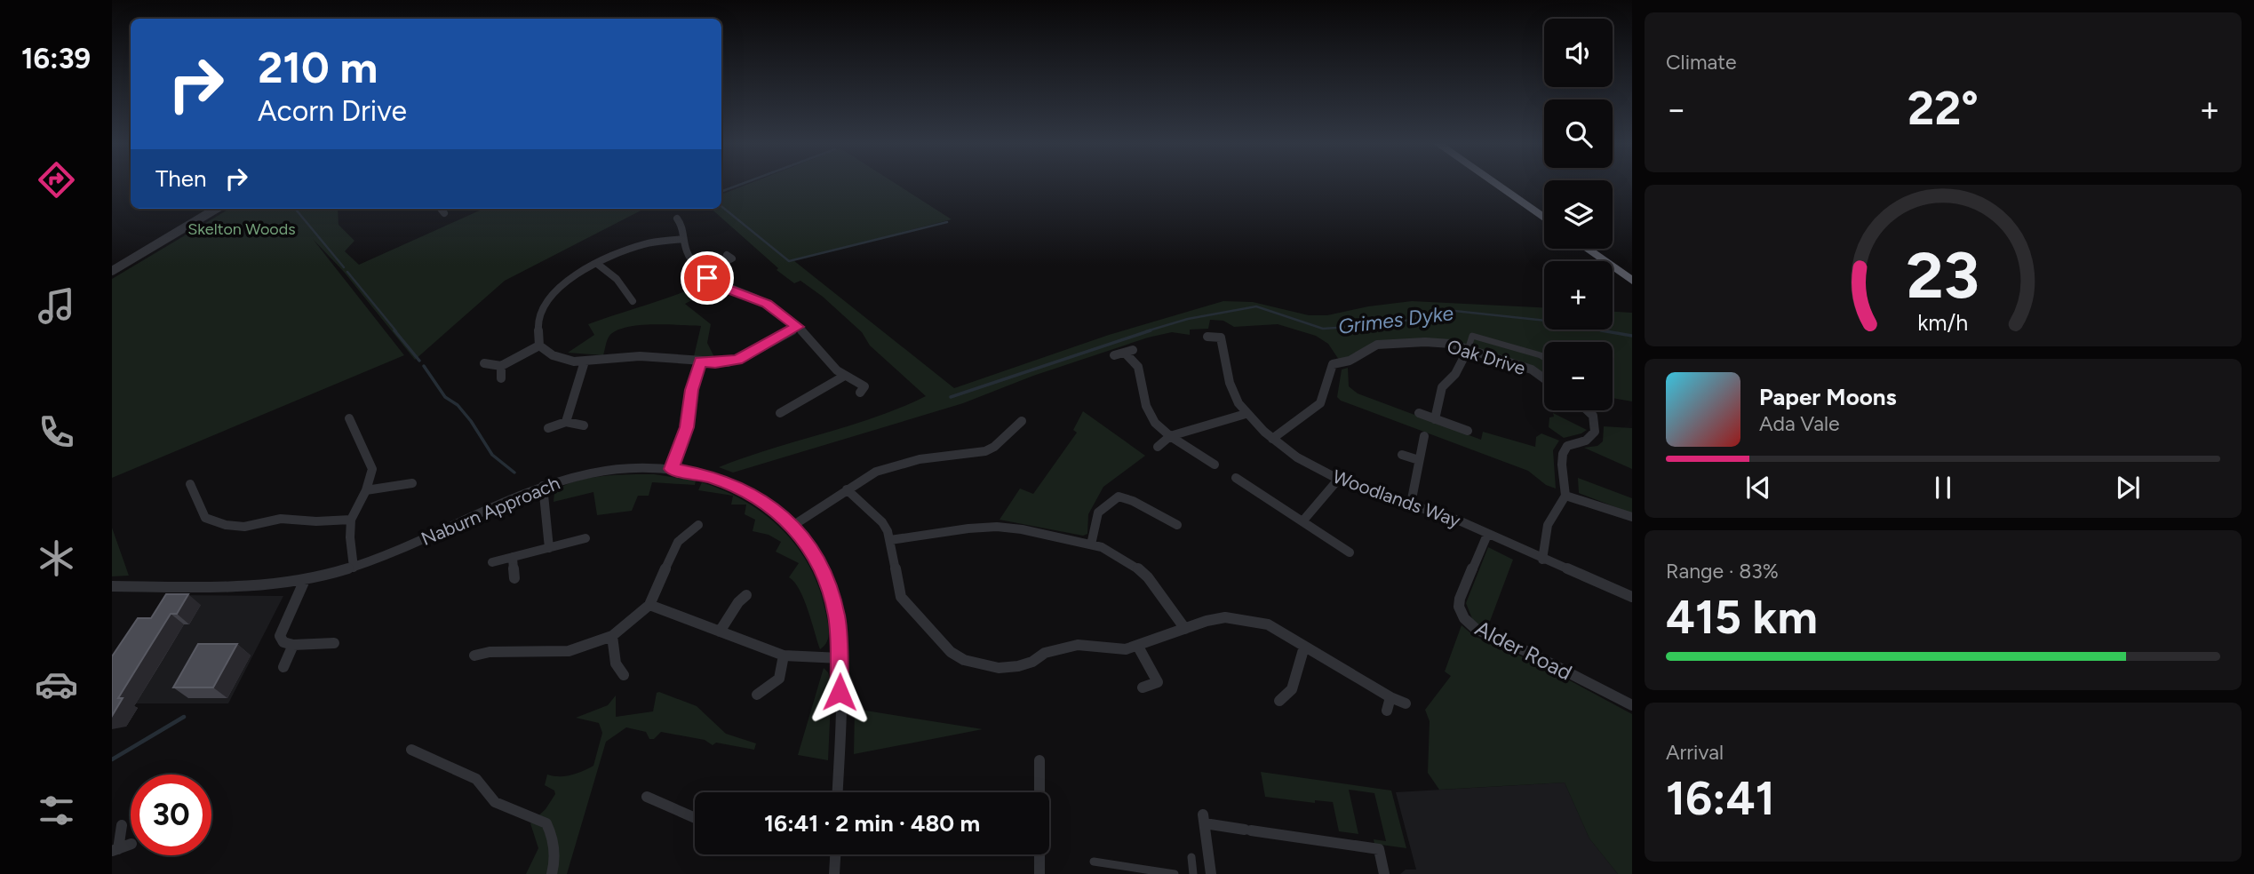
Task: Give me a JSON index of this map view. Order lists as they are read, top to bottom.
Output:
{
  "streets": {
    "street": [
      "Oak Drive",
      "Woodlands Way",
      "Naburn Approach",
      "Alder Road"
    ]
  },
  "crossings": [
    ["Oak Drive", "Woodlands Way"],
    ["Woodlands Way", "Alder Road"]
  ],
  "water": ["Grimes Dyke"],
  "parks": ["Skelton Woods"],
  "page": {
    "tabs": "16:39",
    "tile": [
      "Climate",
      ["Range · 83%", "415 km"],
      ["Arrival", "16:41"]
    ],
    "map_buttons": ["+", "−"],
    "turn": ["210 m", "Acorn Drive"],
    "heat": ["−", "22°", "+"],
    "then": "Then",
    "song": ["Paper Moons", "Ada Vale"],
    "limit": "30",
    "trip": "16:41 · 2 min · 480 m",
    "gauge": ["23", "km/h"]
  }
}
